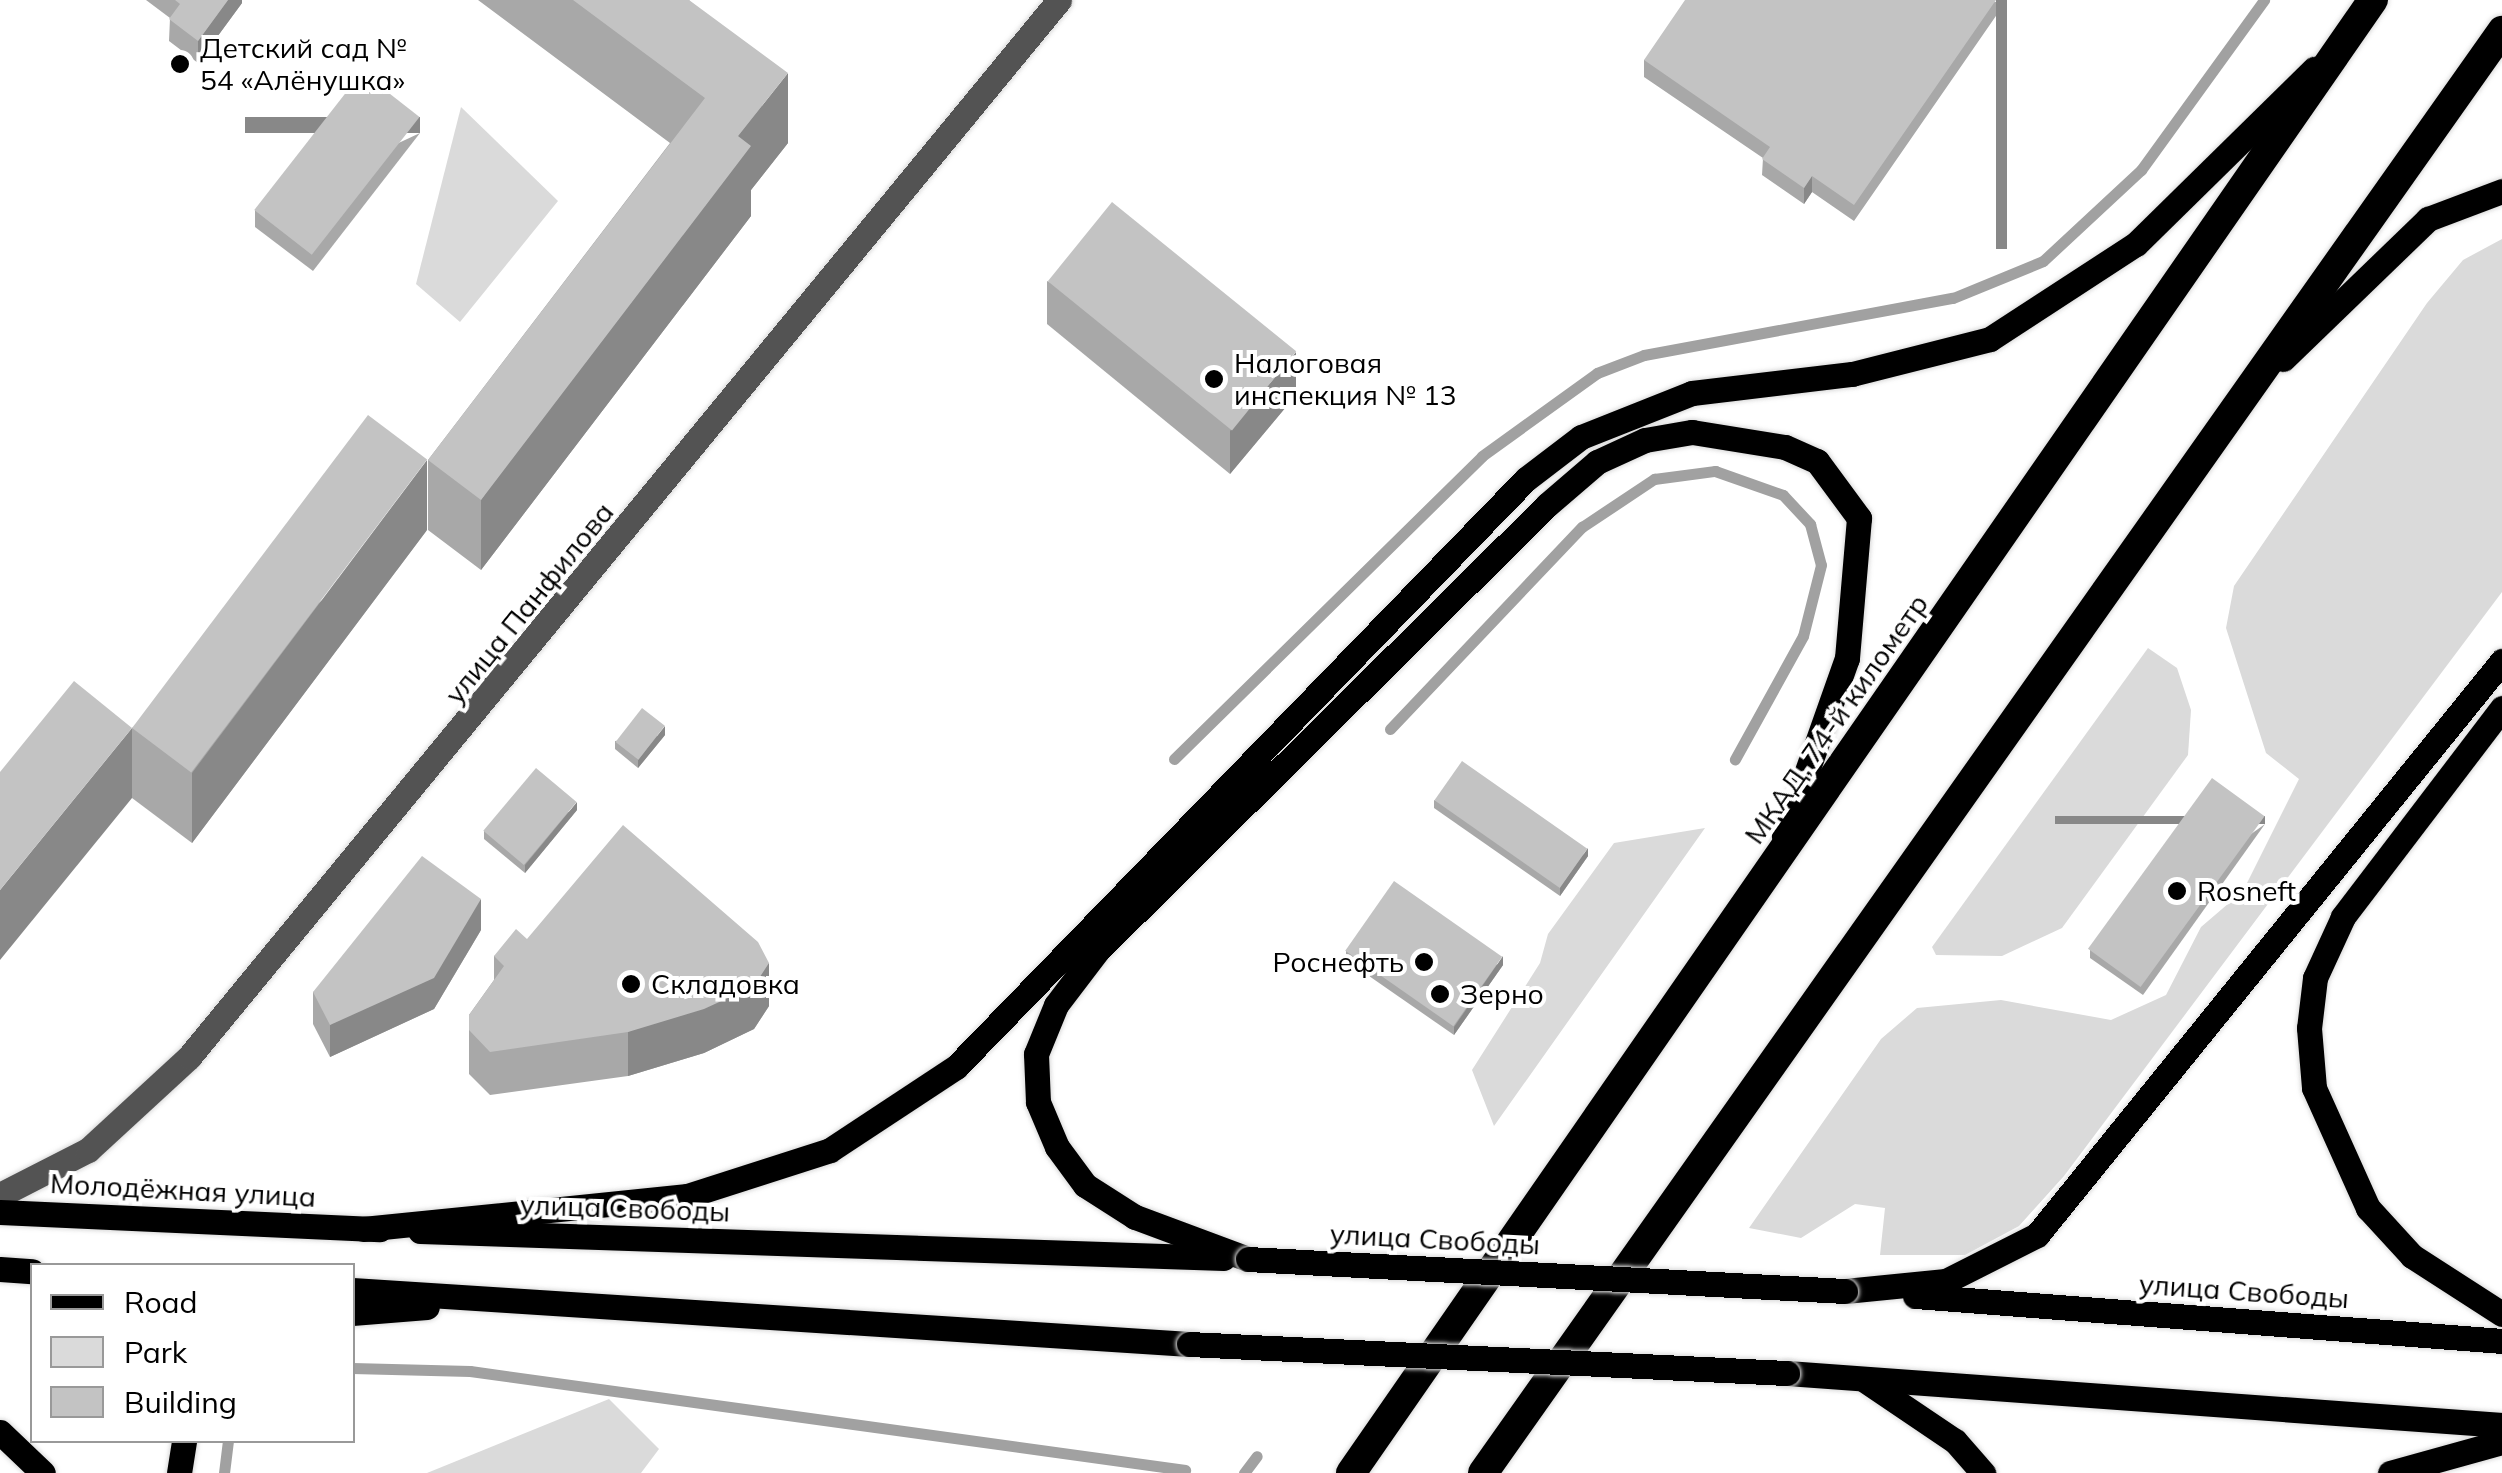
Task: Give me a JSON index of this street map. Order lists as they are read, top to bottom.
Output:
{
  "streets": {
    "highway": ["МКАД, 74-й километр"],
    "main road": ["Молодёжная улица", "улица Свободы"],
    "street": ["улица Панфилова"]
  },
  "crossings": [
    ["Молодёжная улица", "улица Свободы"]
  ],
  "places": [
    "Детский сад № 54 «Алёнушка»",
    "Налоговая инспекция № 13",
    "Rosneft",
    "Роснефть",
    "Складовка",
    "Зерно"
  ],
  "legend": ["Road", "Park", "Building"]
}
